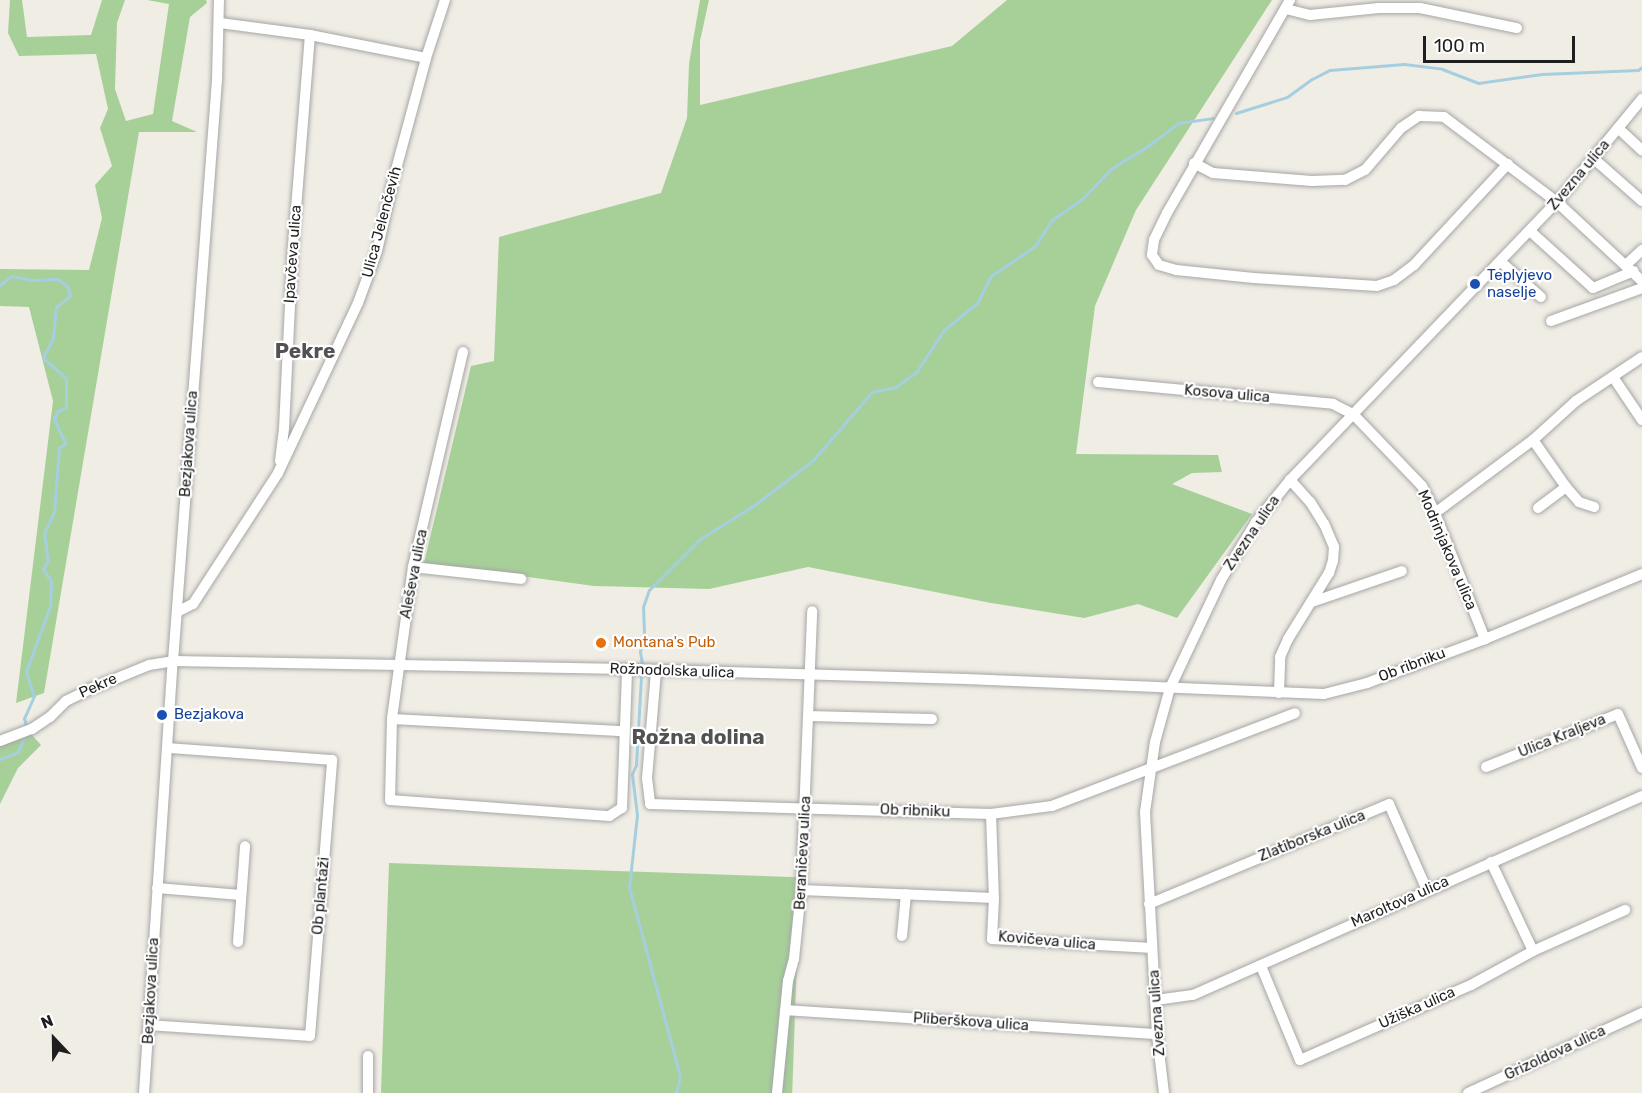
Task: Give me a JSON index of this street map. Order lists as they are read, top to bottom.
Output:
{
  "streets": {
    "street": [
      "Zvezna ulica",
      "Ulica Jelenčevih",
      "Ipavčeva ulica",
      "Kosova ulica",
      "Bezjakova ulica",
      "Modrinjakova ulica",
      "Aleševa ulica",
      "Ob ribniku",
      "Rožnodolska ulica",
      "Pekre",
      "Ulica Kraljeva",
      "Zlatiborska ulica",
      "Beraničeva ulica",
      "Ob plantaži",
      "Maroltova ulica",
      "Kovičeva ulica",
      "Užiška ulica",
      "Pliberškova ulica",
      "Grizoldova ulica"
    ]
  },
  "crossings": [
    ["Zvezna ulica", "Kosova ulica"],
    ["Zvezna ulica", "Modrinjakova ulica"],
    ["Zvezna ulica", "Ob ribniku"],
    ["Zvezna ulica", "Rožnodolska ulica"],
    ["Zvezna ulica", "Zlatiborska ulica"],
    ["Zvezna ulica", "Maroltova ulica"],
    ["Zvezna ulica", "Kovičeva ulica"],
    ["Zvezna ulica", "Pliberškova ulica"],
    ["Ulica Jelenčevih", "Ipavčeva ulica"],
    ["Ulica Jelenčevih", "Bezjakova ulica"],
    ["Kosova ulica", "Modrinjakova ulica"],
    ["Bezjakova ulica", "Rožnodolska ulica"],
    ["Bezjakova ulica", "Pekre"],
    ["Bezjakova ulica", "Ob plantaži"],
    ["Modrinjakova ulica", "Ob ribniku"],
    ["Aleševa ulica", "Rožnodolska ulica"],
    ["Ob ribniku", "Rožnodolska ulica"],
    ["Ob ribniku", "Beraničeva ulica"],
    ["Ob ribniku", "Kovičeva ulica"],
    ["Rožnodolska ulica", "Pekre"],
    ["Rožnodolska ulica", "Beraničeva ulica"],
    ["Zlatiborska ulica", "Maroltova ulica"],
    ["Beraničeva ulica", "Pliberškova ulica"],
    ["Maroltova ulica", "Užiška ulica"]
  ],
  "districts": ["Pekre", "Rožna dolina"],
  "places": ["Teplyjevo naselje", "Montana's Pub", "Bezjakova"],
  "scale_bar": "100 m",
  "north": "top"
}
